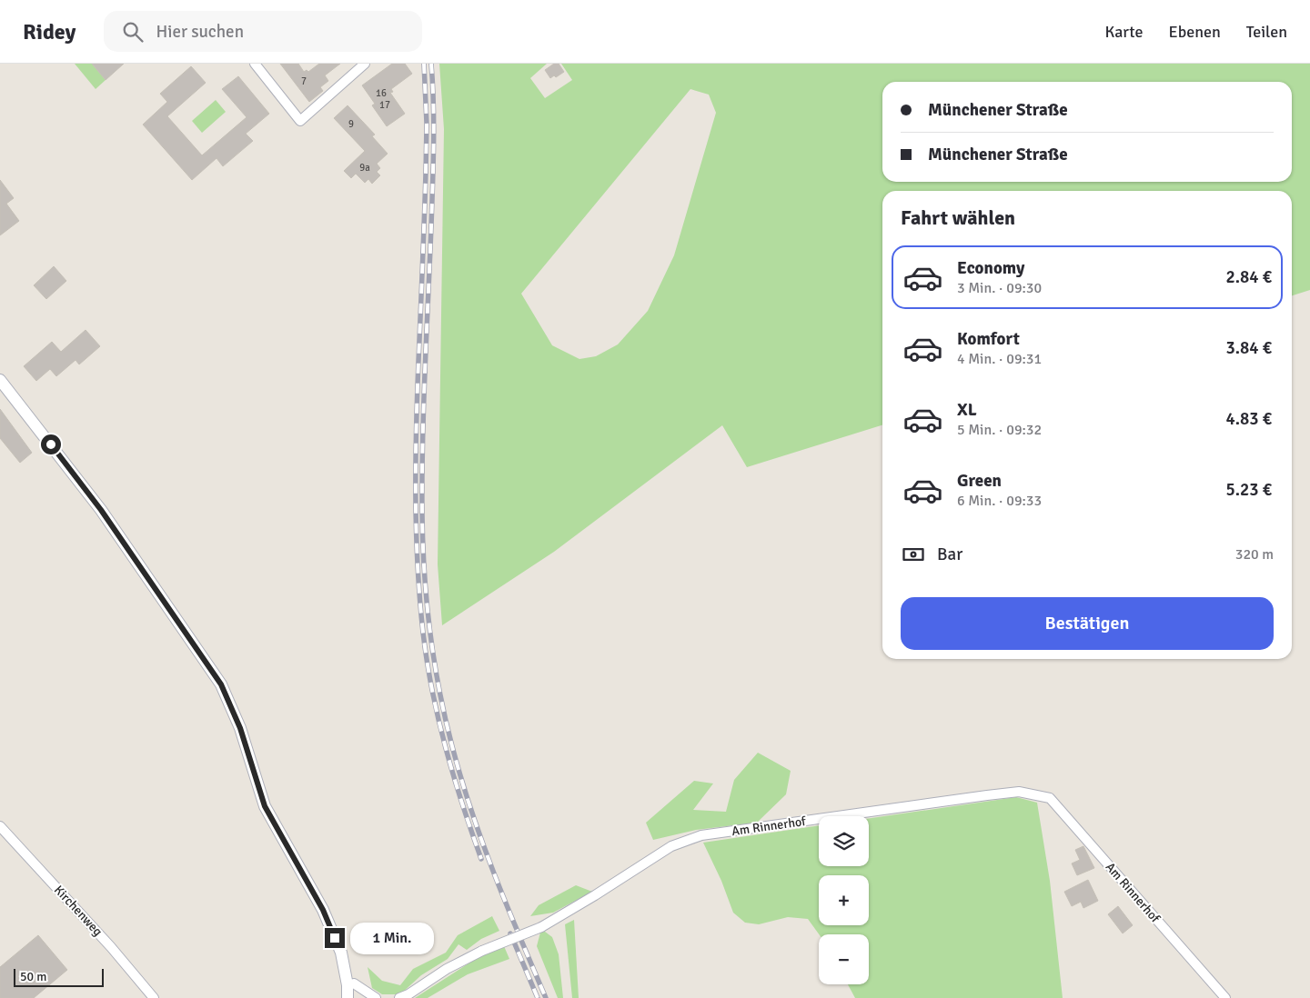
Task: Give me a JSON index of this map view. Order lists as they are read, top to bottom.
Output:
{
  "streets": {
    "street": ["Am Rinnerhof", "Kirchenweg"]
  },
  "house_numbers": [
    "7",
    "16",
    "17",
    "9",
    "9a"
  ],
  "scale_bar": "50 m",
  "page": {
    "header": "Ridey",
    "search": "Hier suchen",
    "nav": ["Karte", "Ebenen", "Teilen"],
    "banner": ["Münchener Straße", "Münchener Straße"],
    "heading": "Fahrt wählen",
    "list": [
      {
        "name": "Economy",
        "note": "3 Min. · 09:30",
        "value": "2.84 €"
      },
      {
        "name": "Komfort",
        "note": "4 Min. · 09:31",
        "value": "3.84 €"
      },
      {
        "name": "XL",
        "note": "5 Min. · 09:32",
        "value": "4.83 €"
      },
      {
        "name": "Green",
        "note": "6 Min. · 09:33",
        "value": "5.23 €"
      }
    ],
    "pay": ["Bar", "320 m"],
    "buttons": "Bestätigen",
    "map_buttons": ["+", "−"],
    "bubble": "1 Min.",
    "scale": "50 m"
  }
}
